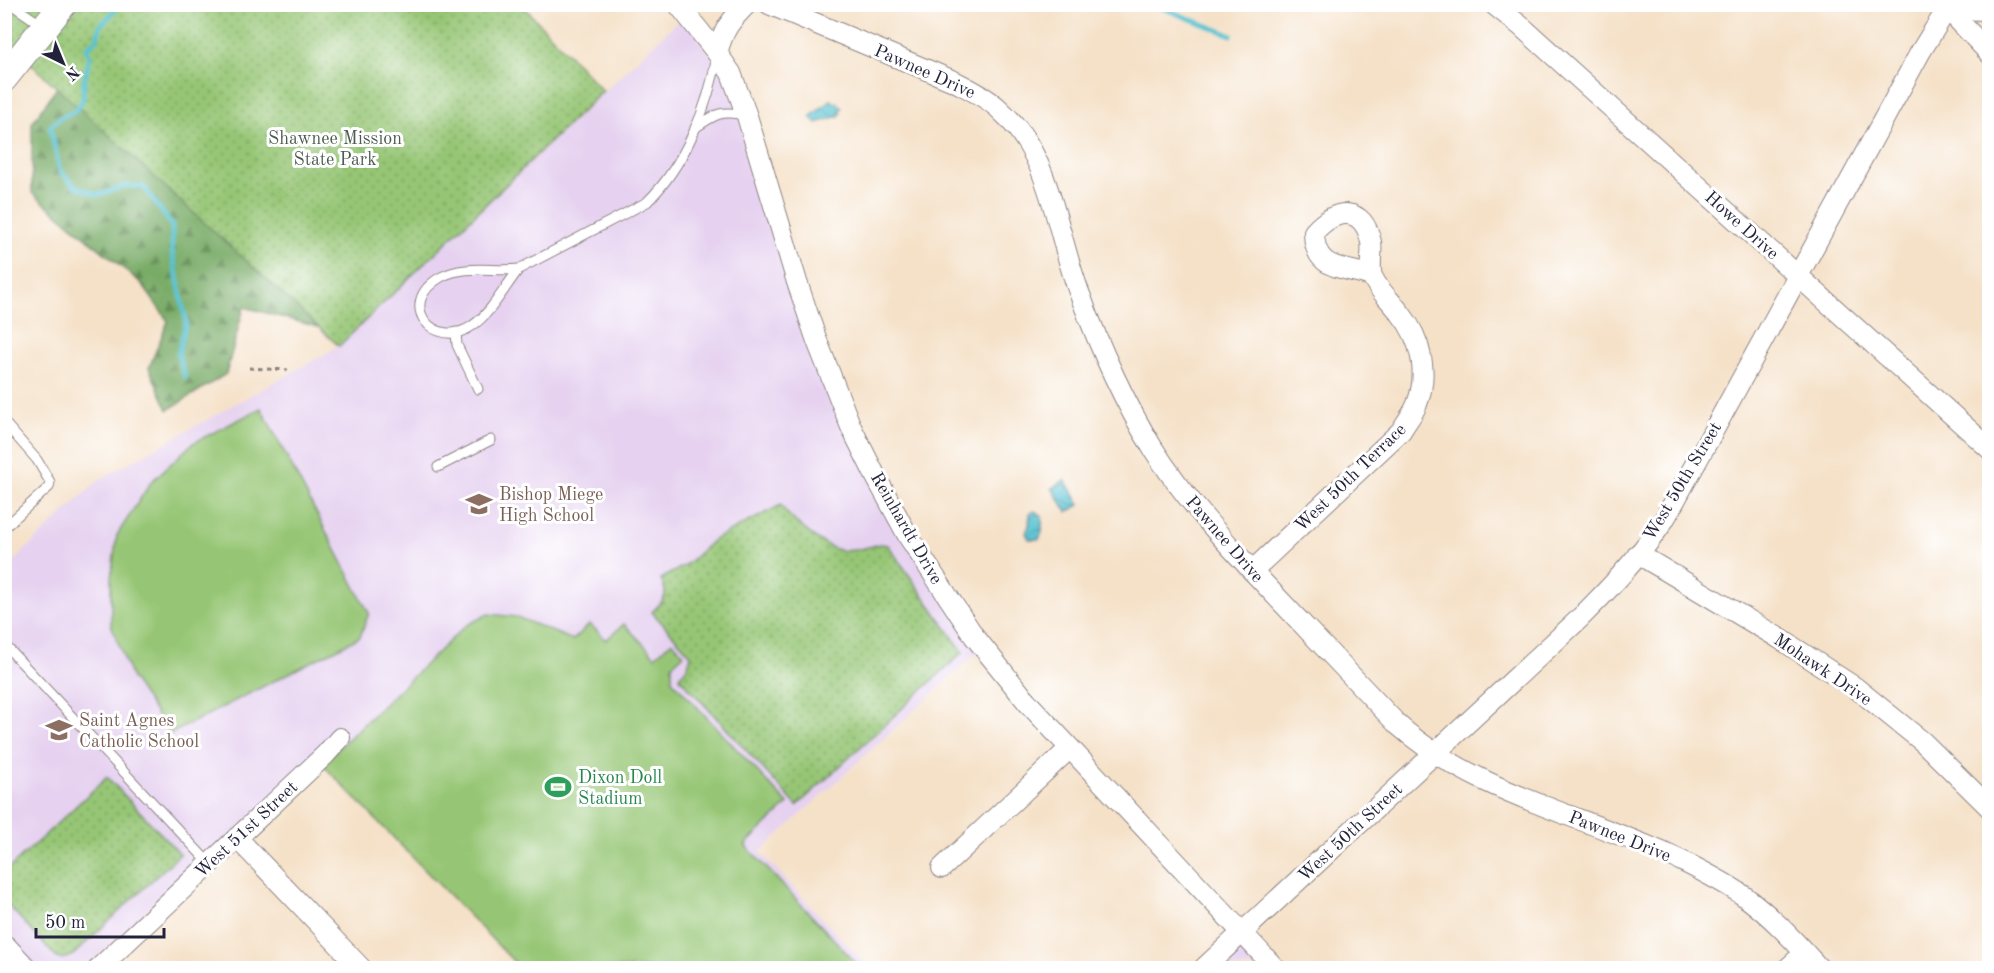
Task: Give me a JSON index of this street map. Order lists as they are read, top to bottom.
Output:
{
  "streets": {
    "street": [
      "Pawnee Drive",
      "Howe Drive",
      "West 50th Terrace",
      "West 50th Street",
      "Reinhardt Drive",
      "Mohawk Drive",
      "West 51st Street"
    ]
  },
  "crossings": [
    ["Pawnee Drive", "West 50th Terrace"],
    ["Pawnee Drive", "West 50th Street"],
    ["Howe Drive", "West 50th Street"],
    ["West 50th Street", "Reinhardt Drive"],
    ["West 50th Street", "Mohawk Drive"]
  ],
  "parks": ["Shawnee Mission State Park"],
  "places": {
    "school or university": ["Bishop Miege High School", "Saint Agnes Catholic School"],
    "sports": ["Dixon Doll Stadium"]
  },
  "scale_bar": "50 m",
  "north": "bottom right"
}
